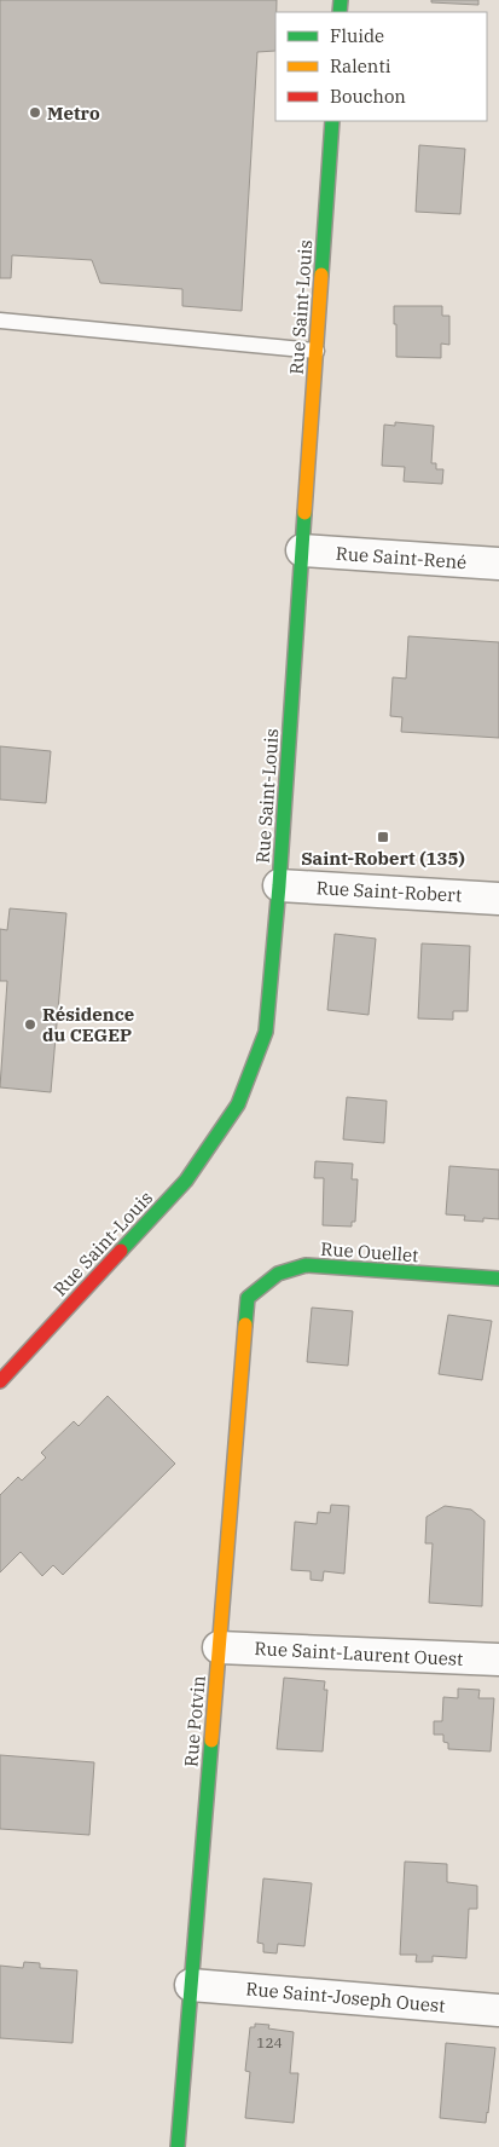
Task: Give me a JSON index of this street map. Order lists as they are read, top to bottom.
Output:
{
  "streets": {
    "street": [
      "Rue Saint-Louis",
      "Rue Saint-René",
      "Rue Saint-Robert",
      "Rue Ouellet",
      "Rue Saint-Laurent Ouest",
      "Rue Potvin",
      "Rue Saint-Joseph Ouest"
    ]
  },
  "crossings": [
    ["Rue Saint-Louis", "Rue Saint-René"],
    ["Rue Saint-Louis", "Rue Saint-Robert"],
    ["Rue Ouellet", "Rue Potvin"],
    ["Rue Saint-Laurent Ouest", "Rue Potvin"],
    ["Rue Potvin", "Rue Saint-Joseph Ouest"]
  ],
  "places": {
    "other": ["Metro", "Résidence du CEGEP"],
    "transit": ["Saint-Robert (135)"]
  },
  "house_numbers": ["124"],
  "legend": ["Fluide", "Ralenti", "Bouchon"]
}
